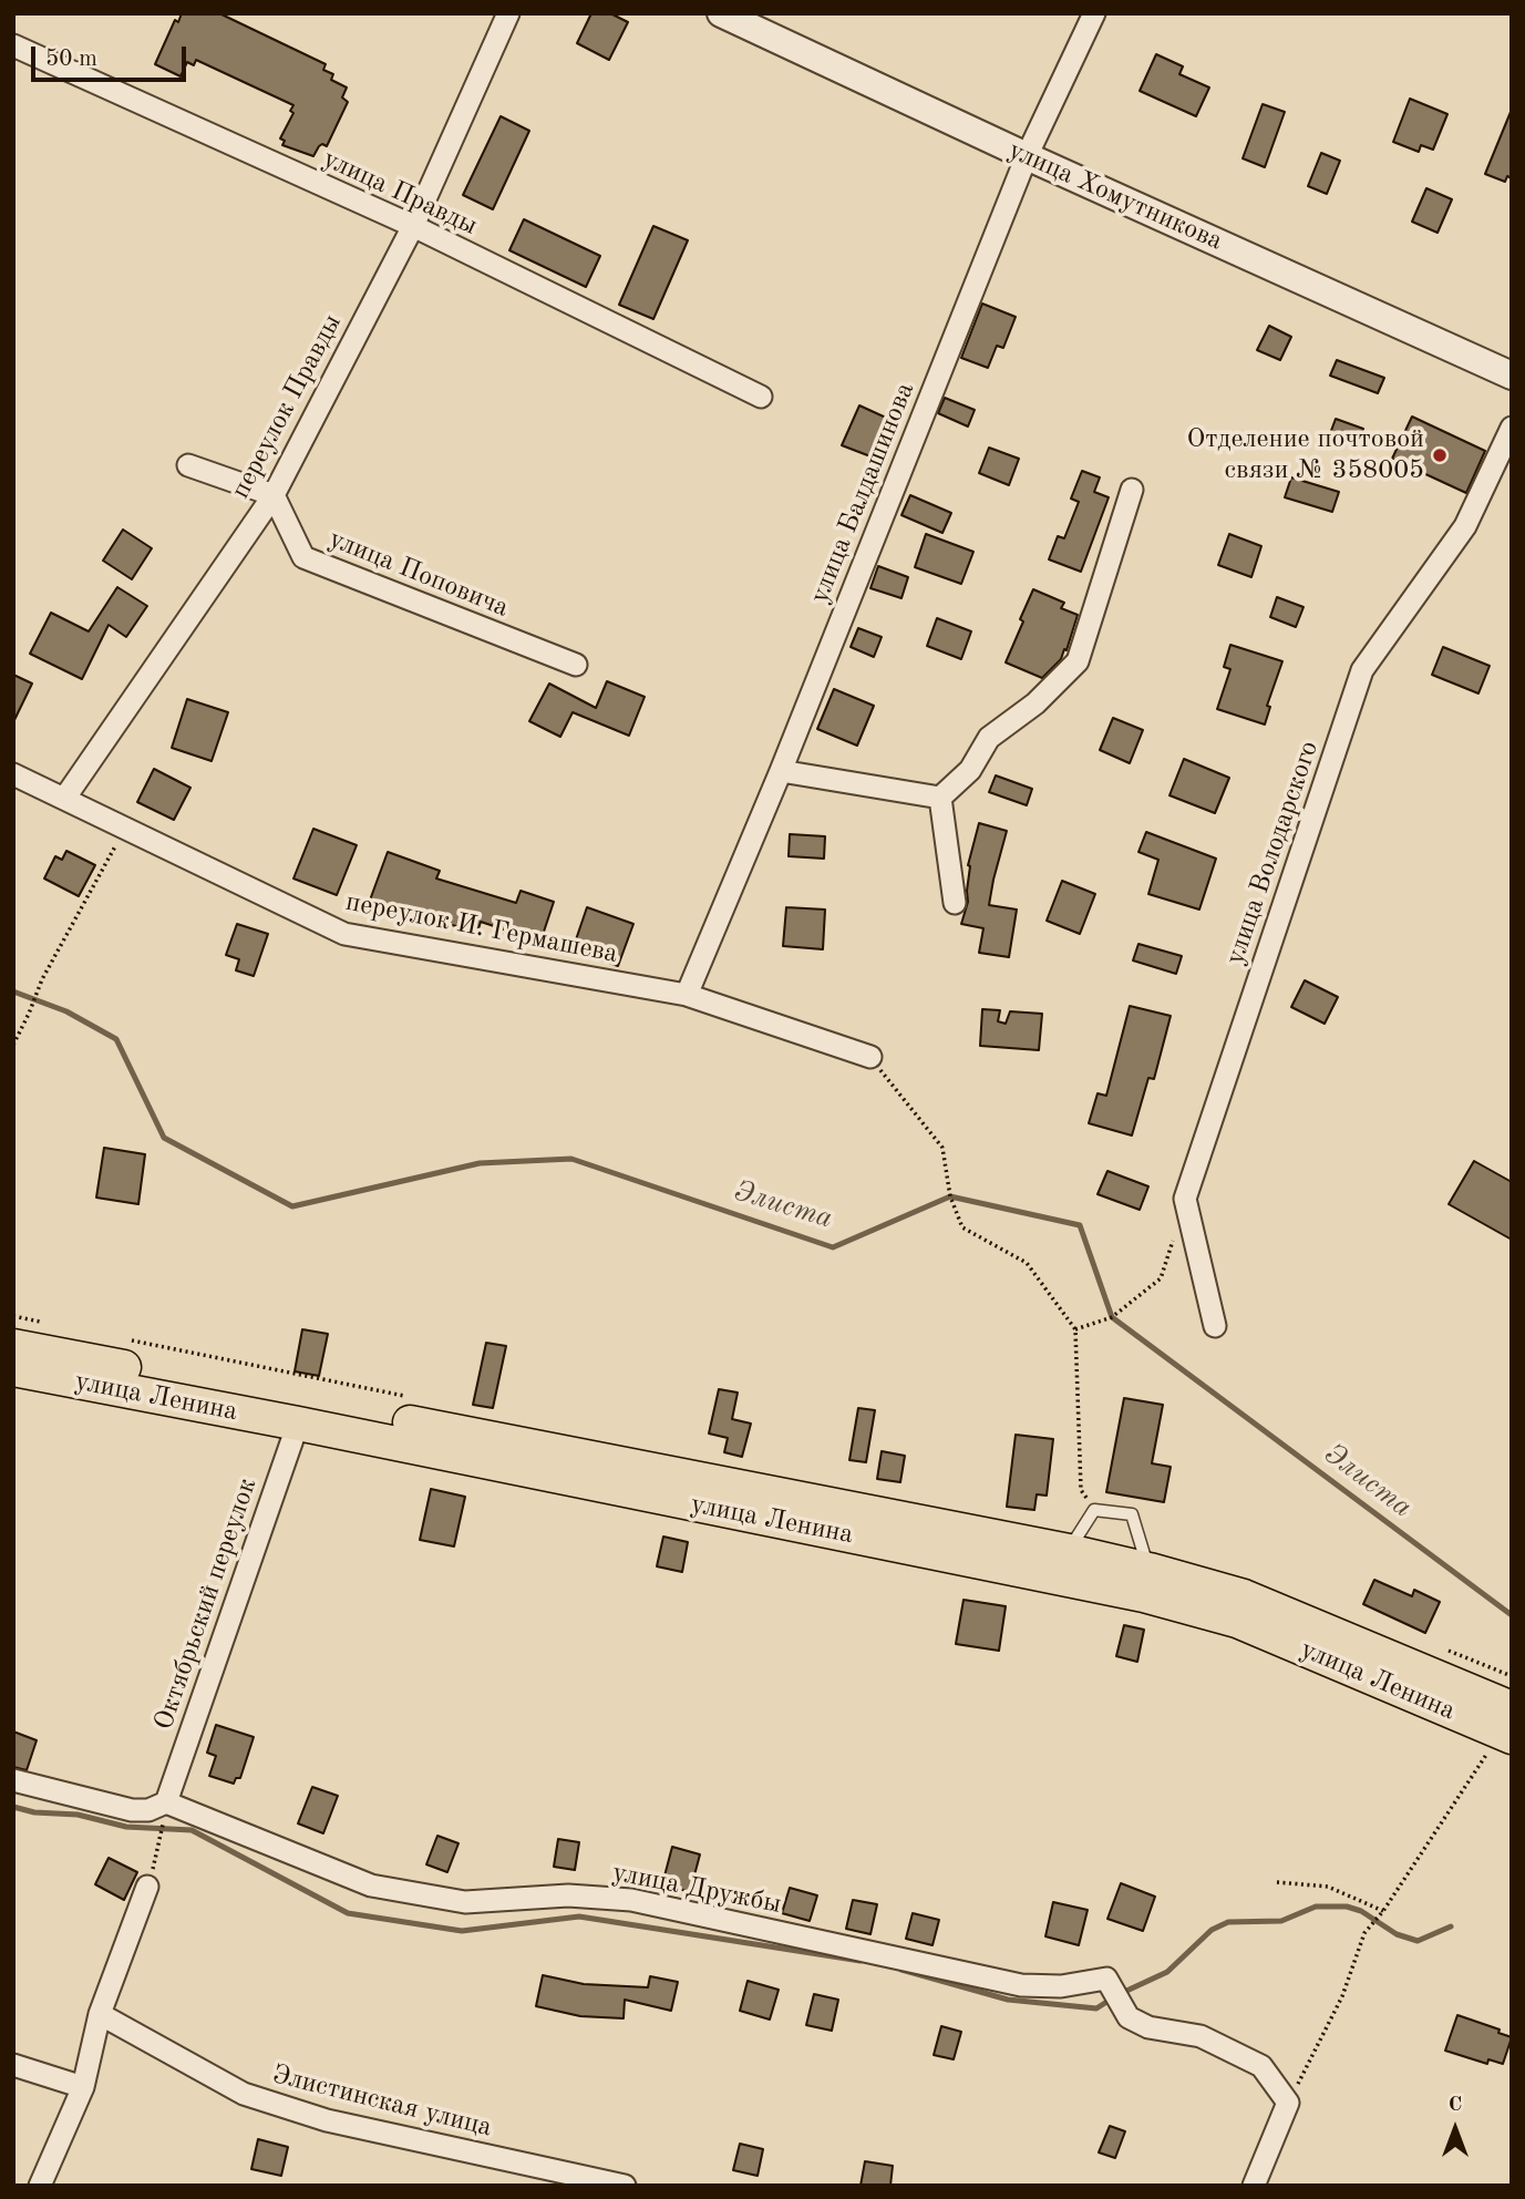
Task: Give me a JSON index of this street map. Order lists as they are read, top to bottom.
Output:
{
  "streets": {
    "main road": ["улица Ленина"],
    "street": [
      "улица Правды",
      "улица Хомутникова",
      "переулок Правды",
      "улица Балдашинова",
      "улица Поповича",
      "улица Володарского",
      "переулок И. Гермашева",
      "Октябрьский переулок",
      "улица Дружбы",
      "Элистинская улица"
    ]
  },
  "crossings": [
    ["улица Правды", "переулок Правды"],
    ["улица Хомутникова", "улица Балдашинова"],
    ["переулок Правды", "улица Поповича"],
    ["переулок Правды", "переулок И. Гермашева"],
    ["улица Балдашинова", "переулок И. Гермашева"],
    ["улица Ленина", "Октябрьский переулок"],
    ["Октябрьский переулок", "улица Дружбы"]
  ],
  "water": ["Элиста"],
  "places": ["Отделение почтовой связи № 358005"],
  "scale_bar": "50 m",
  "north": "top"
}
